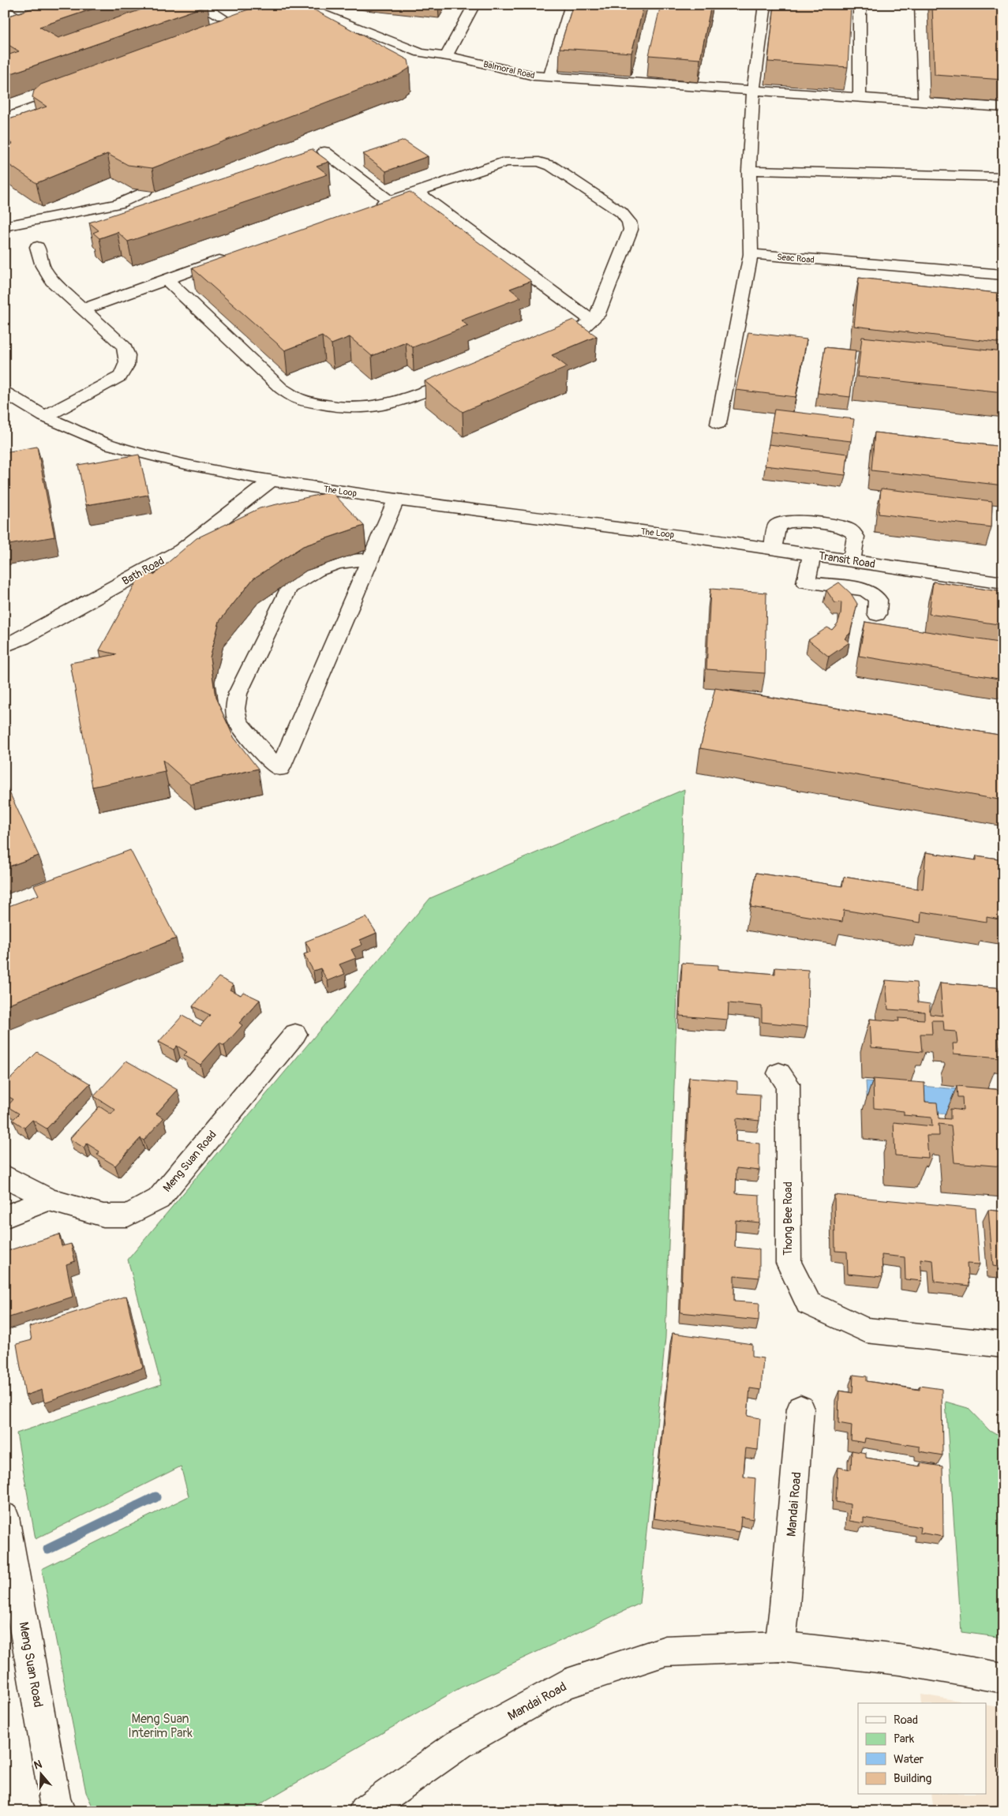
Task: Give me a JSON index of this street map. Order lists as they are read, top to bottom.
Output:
{
  "streets": {
    "street": [
      "Balmoral Road",
      "Seac Road",
      "The Loop",
      "Transit Road",
      "Bath Road",
      "Meng Suan Road",
      "Thong Bee Road",
      "Mandai Road"
    ]
  },
  "crossings": [
    ["The Loop", "Transit Road"],
    ["The Loop", "Bath Road"]
  ],
  "parks": ["Meng Suan Interim Park"],
  "legend": [
    "Road",
    "Park",
    "Water",
    "Building"
  ],
  "north": "top"
}
